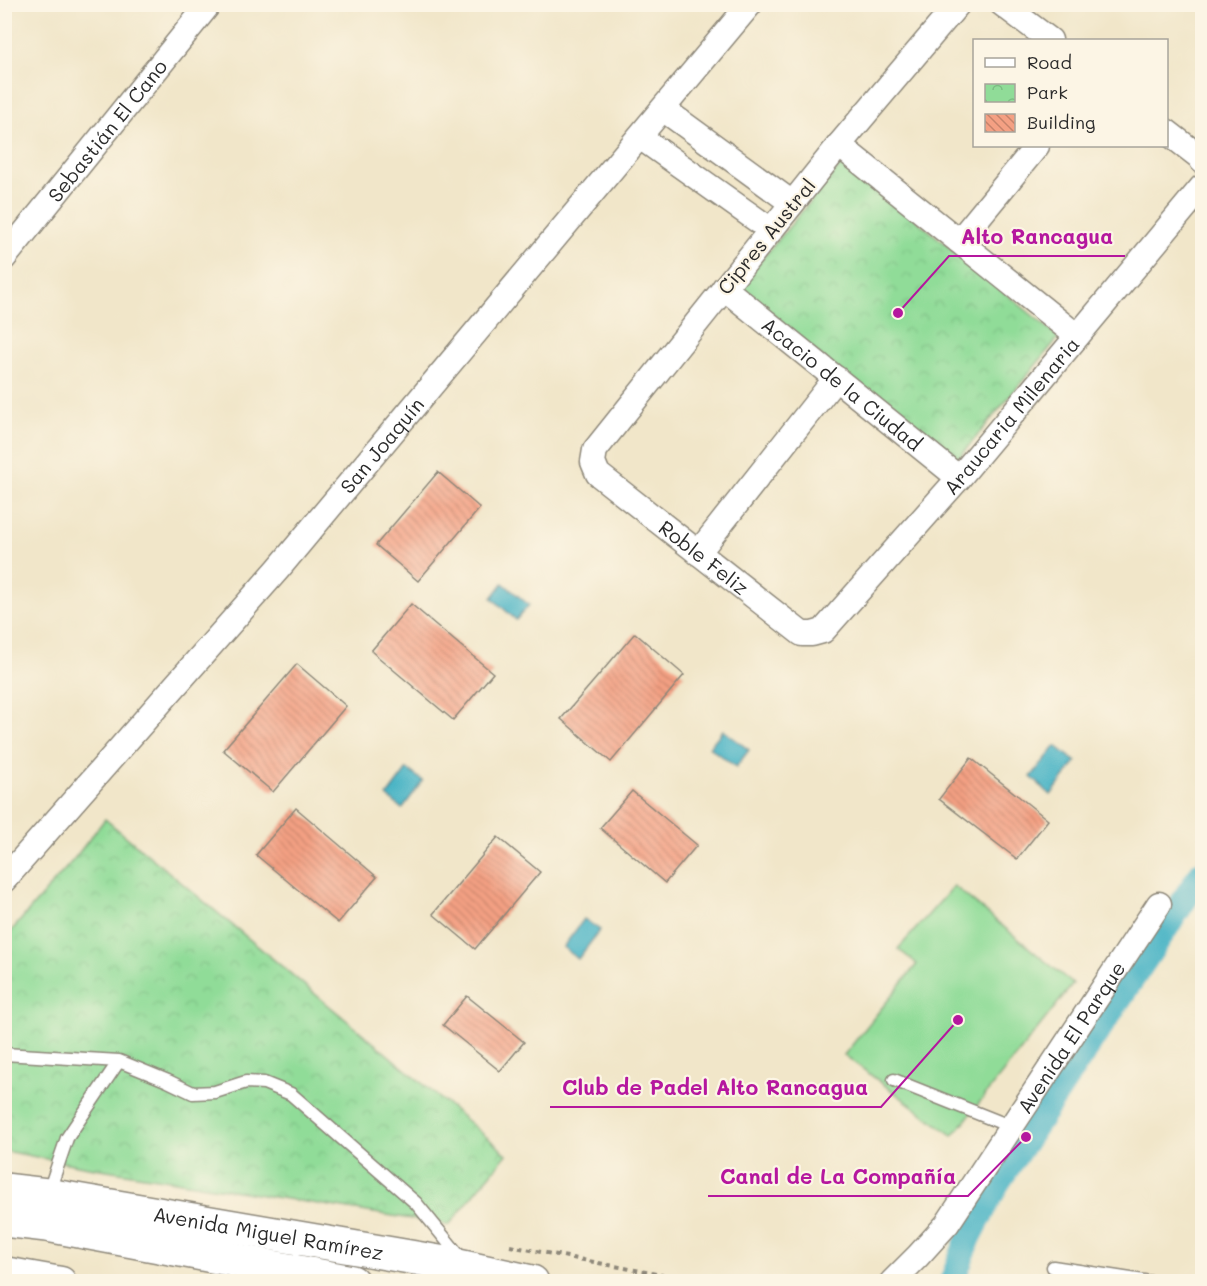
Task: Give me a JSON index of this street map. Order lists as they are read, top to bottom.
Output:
{
  "streets": {
    "main road": ["Avenida Miguel Ramírez"],
    "street": [
      "Sebastián El Cano",
      "Cipres Austral",
      "Acacio de la Ciudad",
      "Araucaria Milenaria",
      "San Joaquín",
      "Roble Feliz",
      "Avenida El Parque"
    ]
  },
  "crossings": [
    ["Cipres Austral", "Acacio de la Ciudad"],
    ["Cipres Austral", "Roble Feliz"],
    ["Acacio de la Ciudad", "Araucaria Milenaria"],
    ["Araucaria Milenaria", "Roble Feliz"]
  ],
  "places": ["Alto Rancagua", "Club de Padel Alto Rancagua", "Canal de La Compañía"],
  "legend": ["Road", "Park", "Building"]
}
